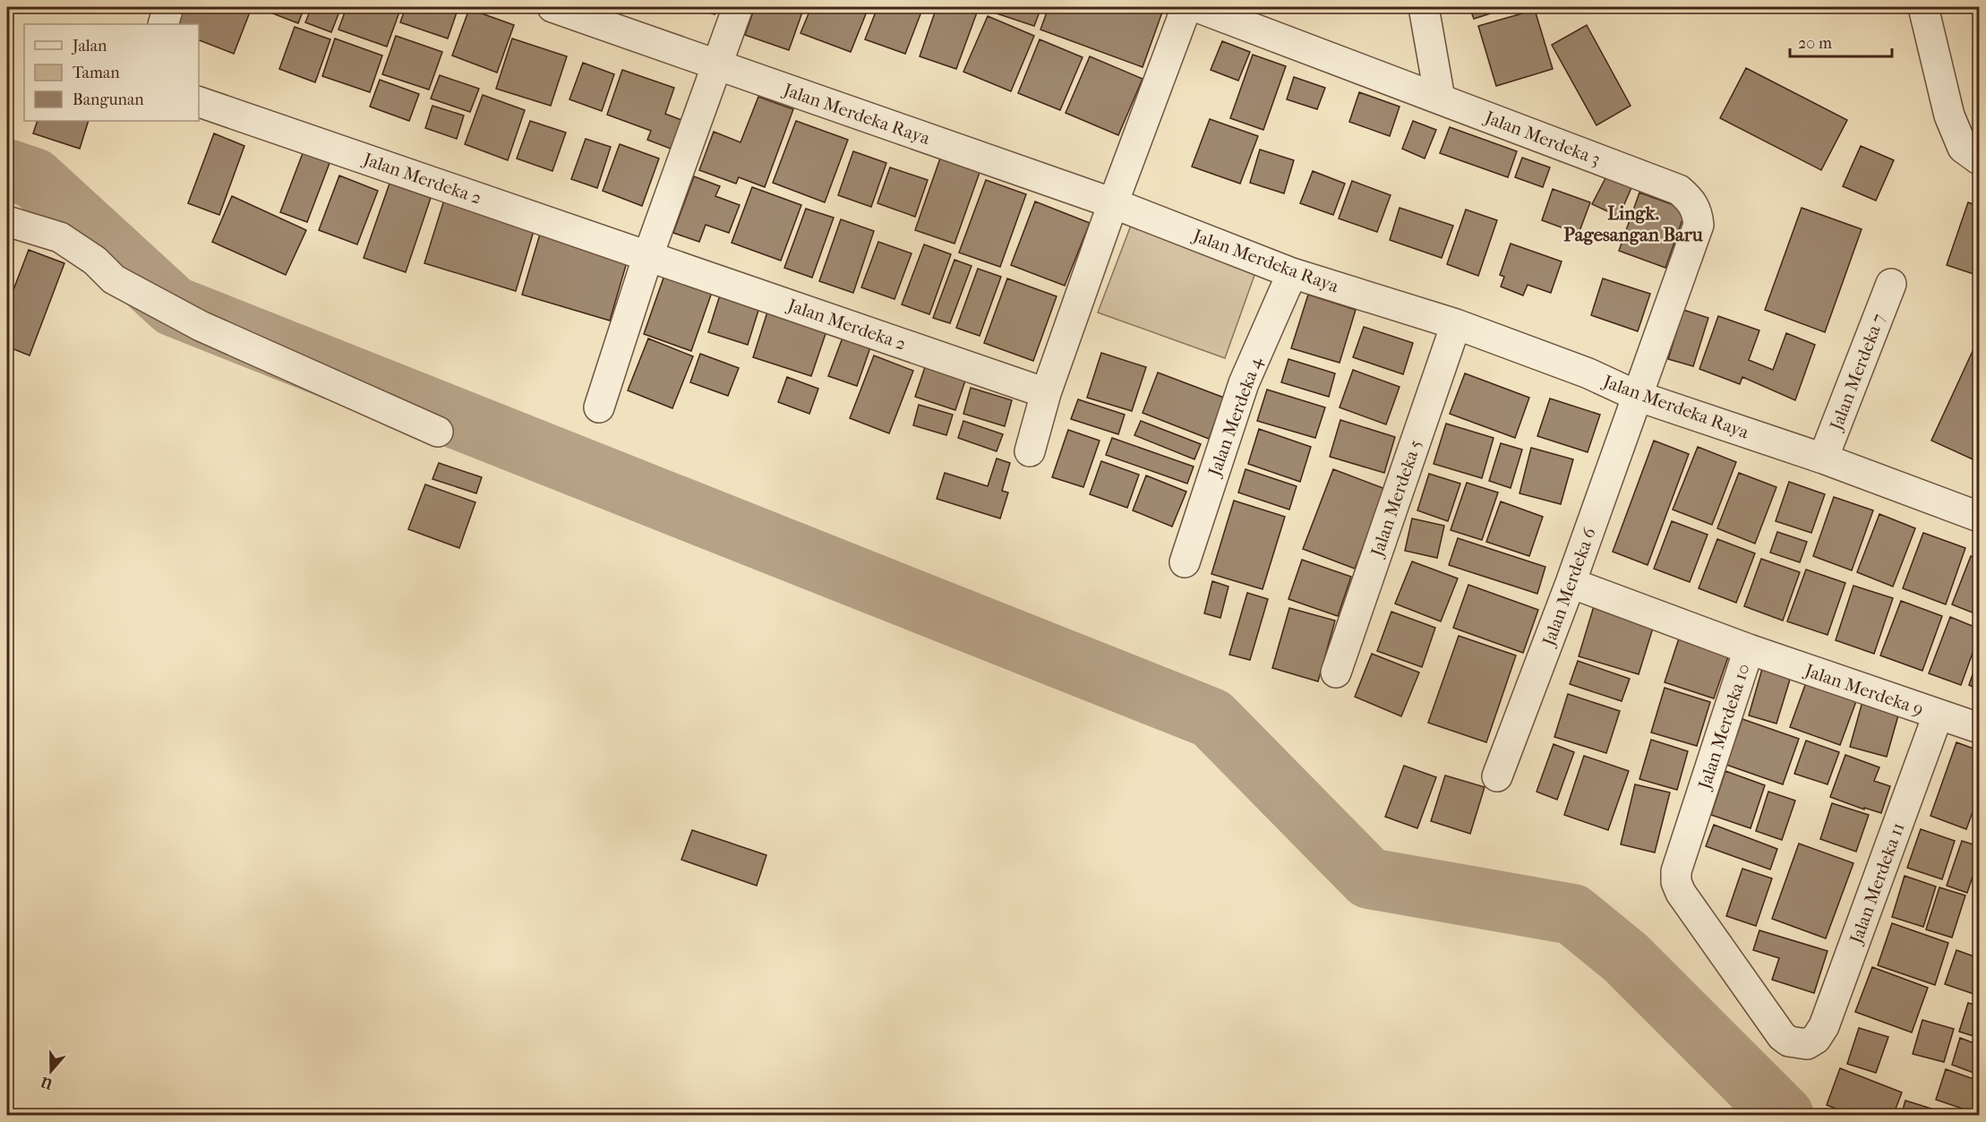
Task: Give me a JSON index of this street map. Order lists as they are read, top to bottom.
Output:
{
  "streets": {
    "street": [
      "Jalan Merdeka Raya",
      "Jalan Merdeka 3",
      "Jalan Merdeka 2",
      "Jalan Merdeka 7",
      "Jalan Merdeka 4",
      "Jalan Merdeka 5",
      "Jalan Merdeka 6",
      "Jalan Merdeka 9",
      "Jalan Merdeka 10",
      "Jalan Merdeka 11"
    ]
  },
  "crossings": [
    ["Jalan Merdeka Raya", "Jalan Merdeka 3"],
    ["Jalan Merdeka Raya", "Jalan Merdeka 7"],
    ["Jalan Merdeka Raya", "Jalan Merdeka 4"],
    ["Jalan Merdeka Raya", "Jalan Merdeka 5"],
    ["Jalan Merdeka Raya", "Jalan Merdeka 6"],
    ["Jalan Merdeka 3", "Jalan Merdeka 6"],
    ["Jalan Merdeka 6", "Jalan Merdeka 10"],
    ["Jalan Merdeka 9", "Jalan Merdeka 10"],
    ["Jalan Merdeka 9", "Jalan Merdeka 11"],
    ["Jalan Merdeka 10", "Jalan Merdeka 11"]
  ],
  "districts": ["Lingk. Pagesangan Baru"],
  "legend": ["Jalan", "Taman", "Bangunan"],
  "scale_bar": "20 m",
  "north": "bottom"
}
